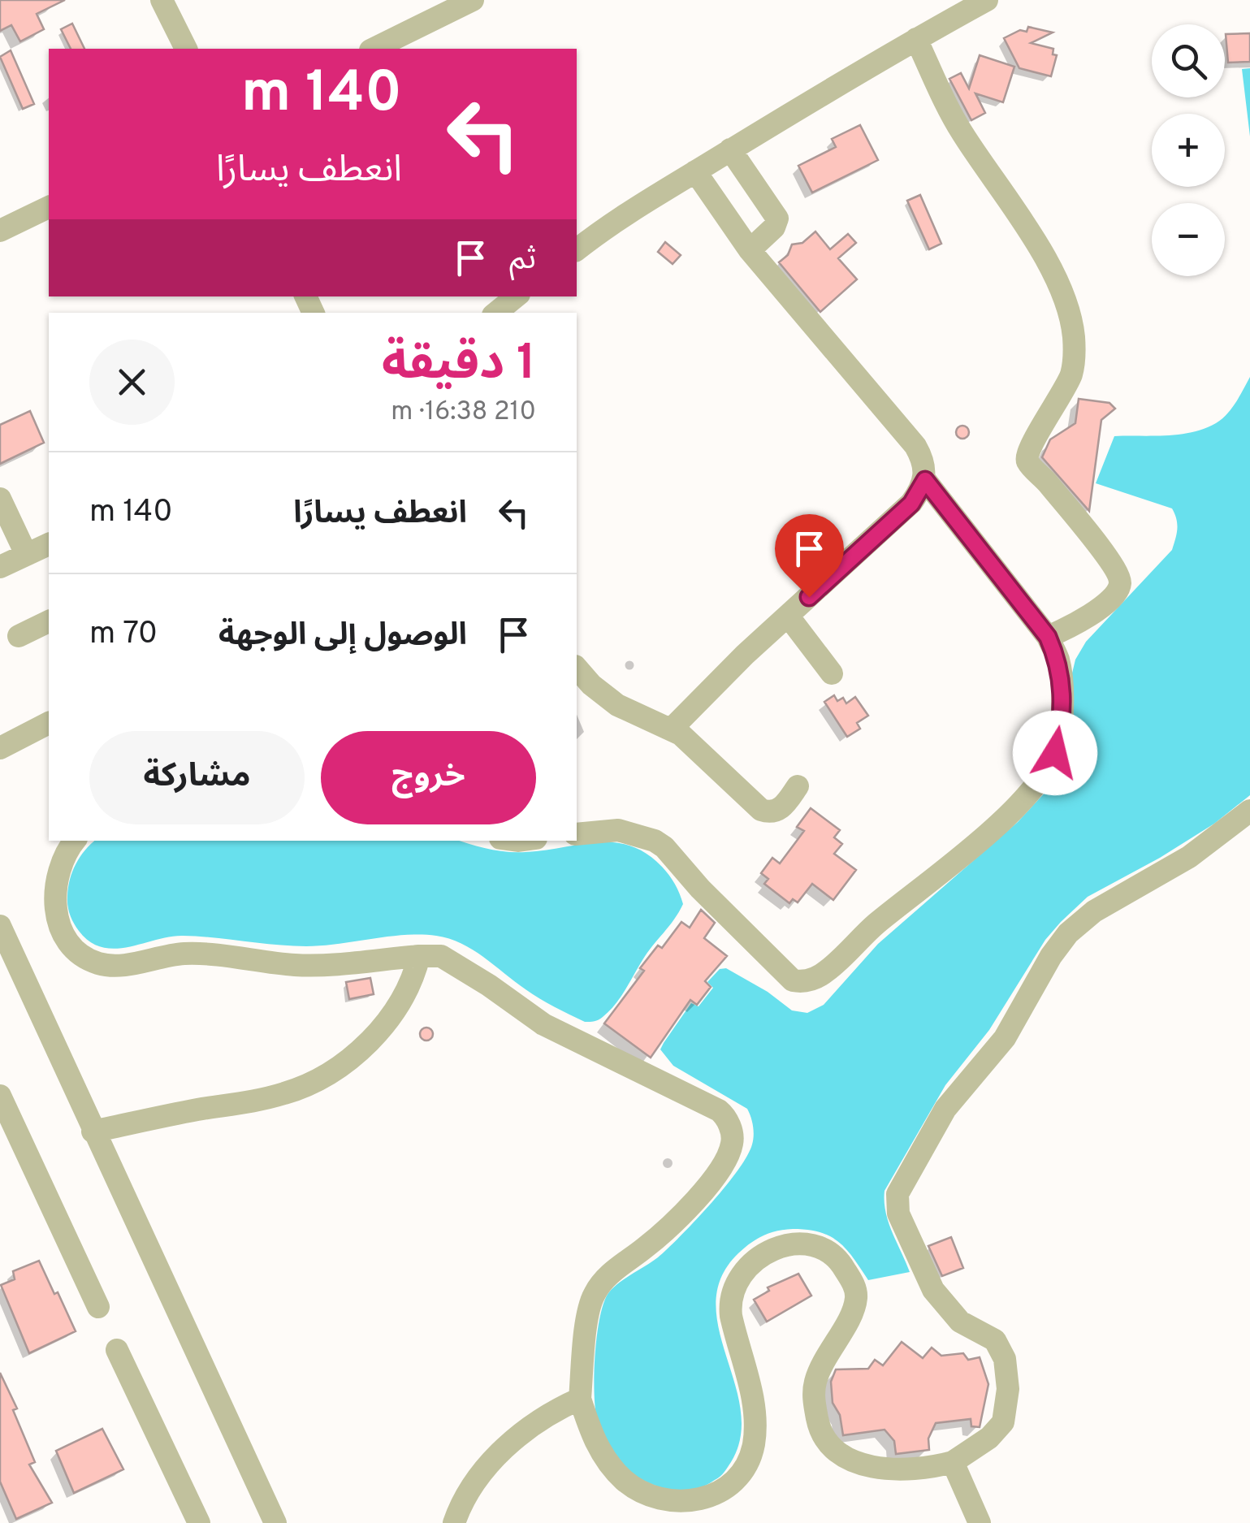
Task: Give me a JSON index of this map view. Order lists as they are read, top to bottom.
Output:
{
  "page": {
    "map_buttons": ["+", "−"],
    "turn": ["140 m", "انعطف يسارًا"],
    "then": "ثم",
    "heading": ["1 دقيقة", "210 m · 16:38"],
    "list": [
      {
        "name": "انعطف يسارًا",
        "value": "140 m"
      },
      {
        "name": "الوصول إلى الوجهة",
        "value": "70 m"
      }
    ],
    "buttons": ["خروج", "مشاركة"]
  }
}
